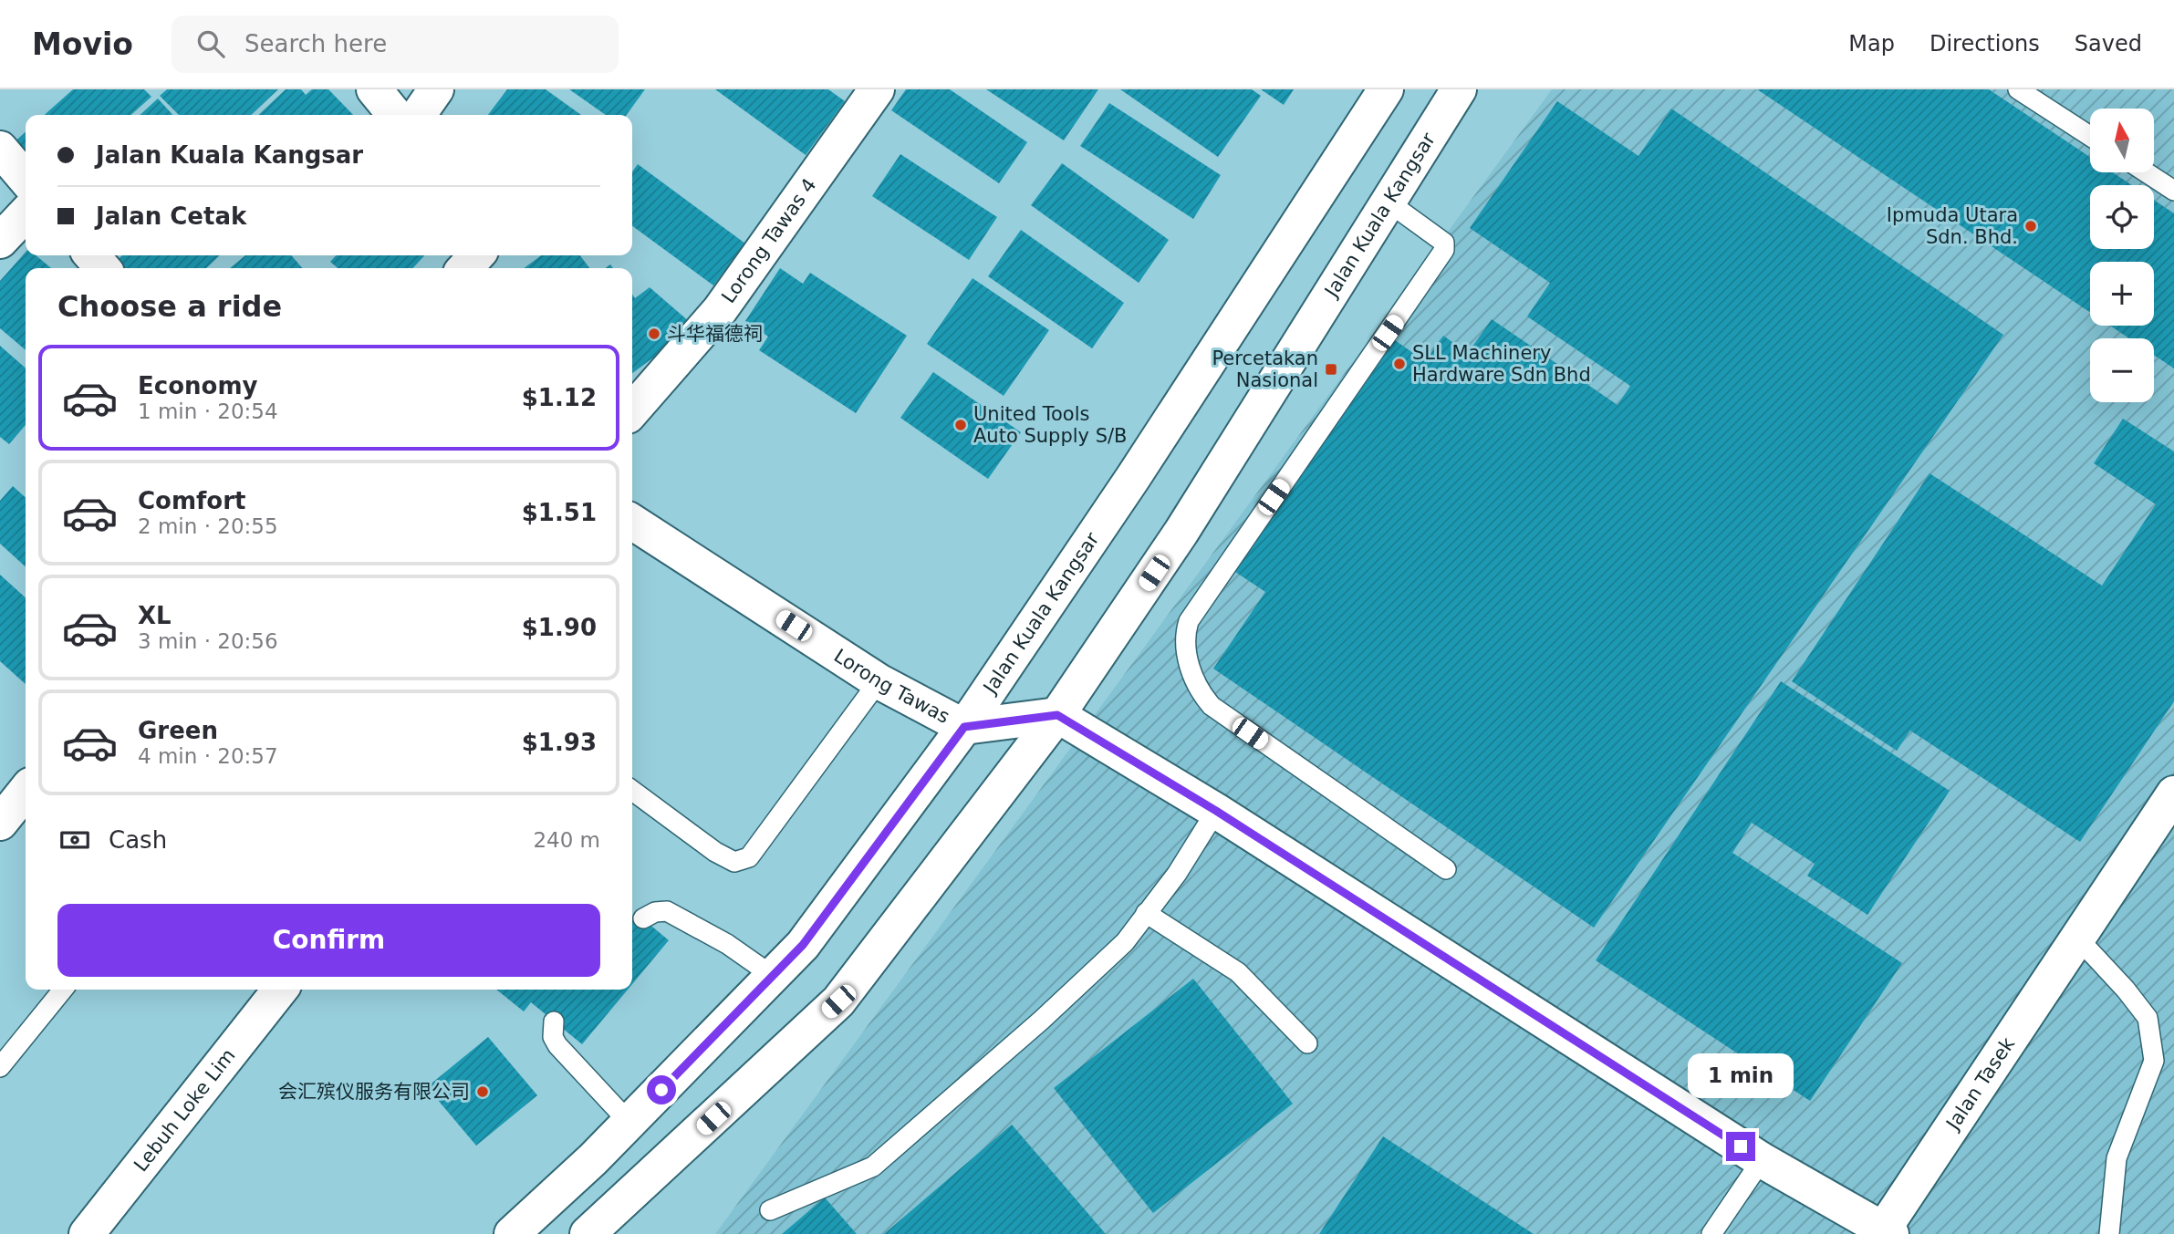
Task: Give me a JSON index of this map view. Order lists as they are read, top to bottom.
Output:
{
  "streets": {
    "main road": [
      "Jalan Kuala Kangsar",
      "Lorong Tawas 4",
      "Lorong Tawas",
      "Jalan Tasek",
      "Lebuh Loke Lim"
    ]
  },
  "crossings": [
    ["Jalan Kuala Kangsar", "Lorong Tawas"]
  ],
  "places": {
    "other": [
      "Ipmuda Utara Sdn. Bhd.",
      "斗华福德祠",
      "SLL Machinery Hardware Sdn Bhd",
      "United Tools Auto Supply S/B",
      "会汇殡仪服务有限公司"
    ],
    "transit": ["Percetakan Nasional"]
  },
  "north": "top",
  "page": {
    "header": "Movio",
    "search": "Search here",
    "nav": ["Map", "Directions", "Saved"],
    "map_buttons": ["+", "−"],
    "banner": ["Jalan Kuala Kangsar", "Jalan Cetak"],
    "heading": "Choose a ride",
    "list": [
      {
        "name": "Economy",
        "note": "1 min · 20:54",
        "value": "$1.12"
      },
      {
        "name": "Comfort",
        "note": "2 min · 20:55",
        "value": "$1.51"
      },
      {
        "name": "XL",
        "note": "3 min · 20:56",
        "value": "$1.90"
      },
      {
        "name": "Green",
        "note": "4 min · 20:57",
        "value": "$1.93"
      }
    ],
    "pay": ["Cash", "240 m"],
    "buttons": "Confirm",
    "bubble": "1 min"
  }
}
